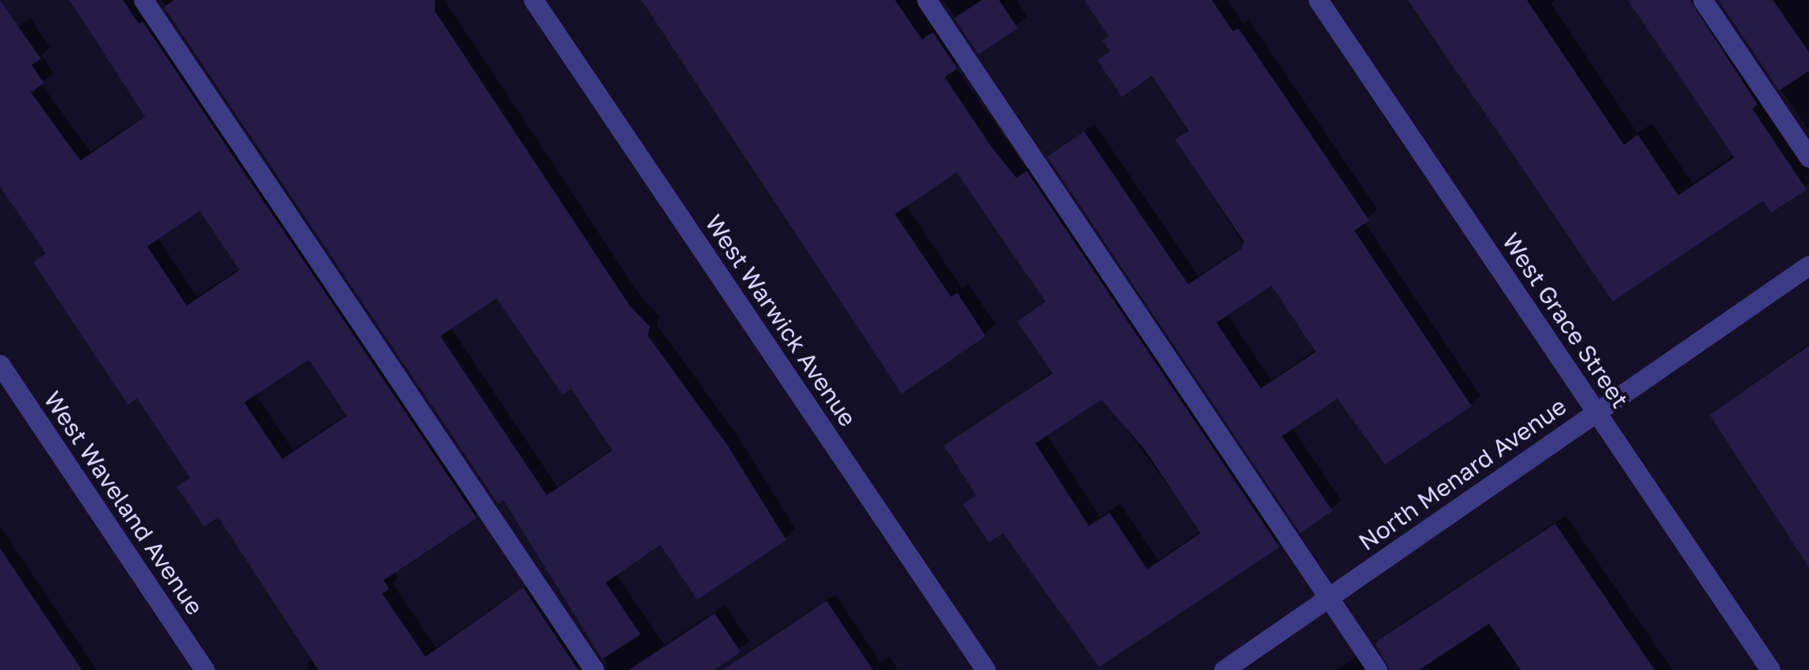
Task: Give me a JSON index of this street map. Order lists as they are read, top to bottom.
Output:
{
  "streets": {
    "street": [
      "West Warwick Avenue",
      "West Grace Street",
      "North Menard Avenue",
      "West Waveland Avenue"
    ]
  },
  "crossings": [
    ["West Grace Street", "North Menard Avenue"]
  ]
}
